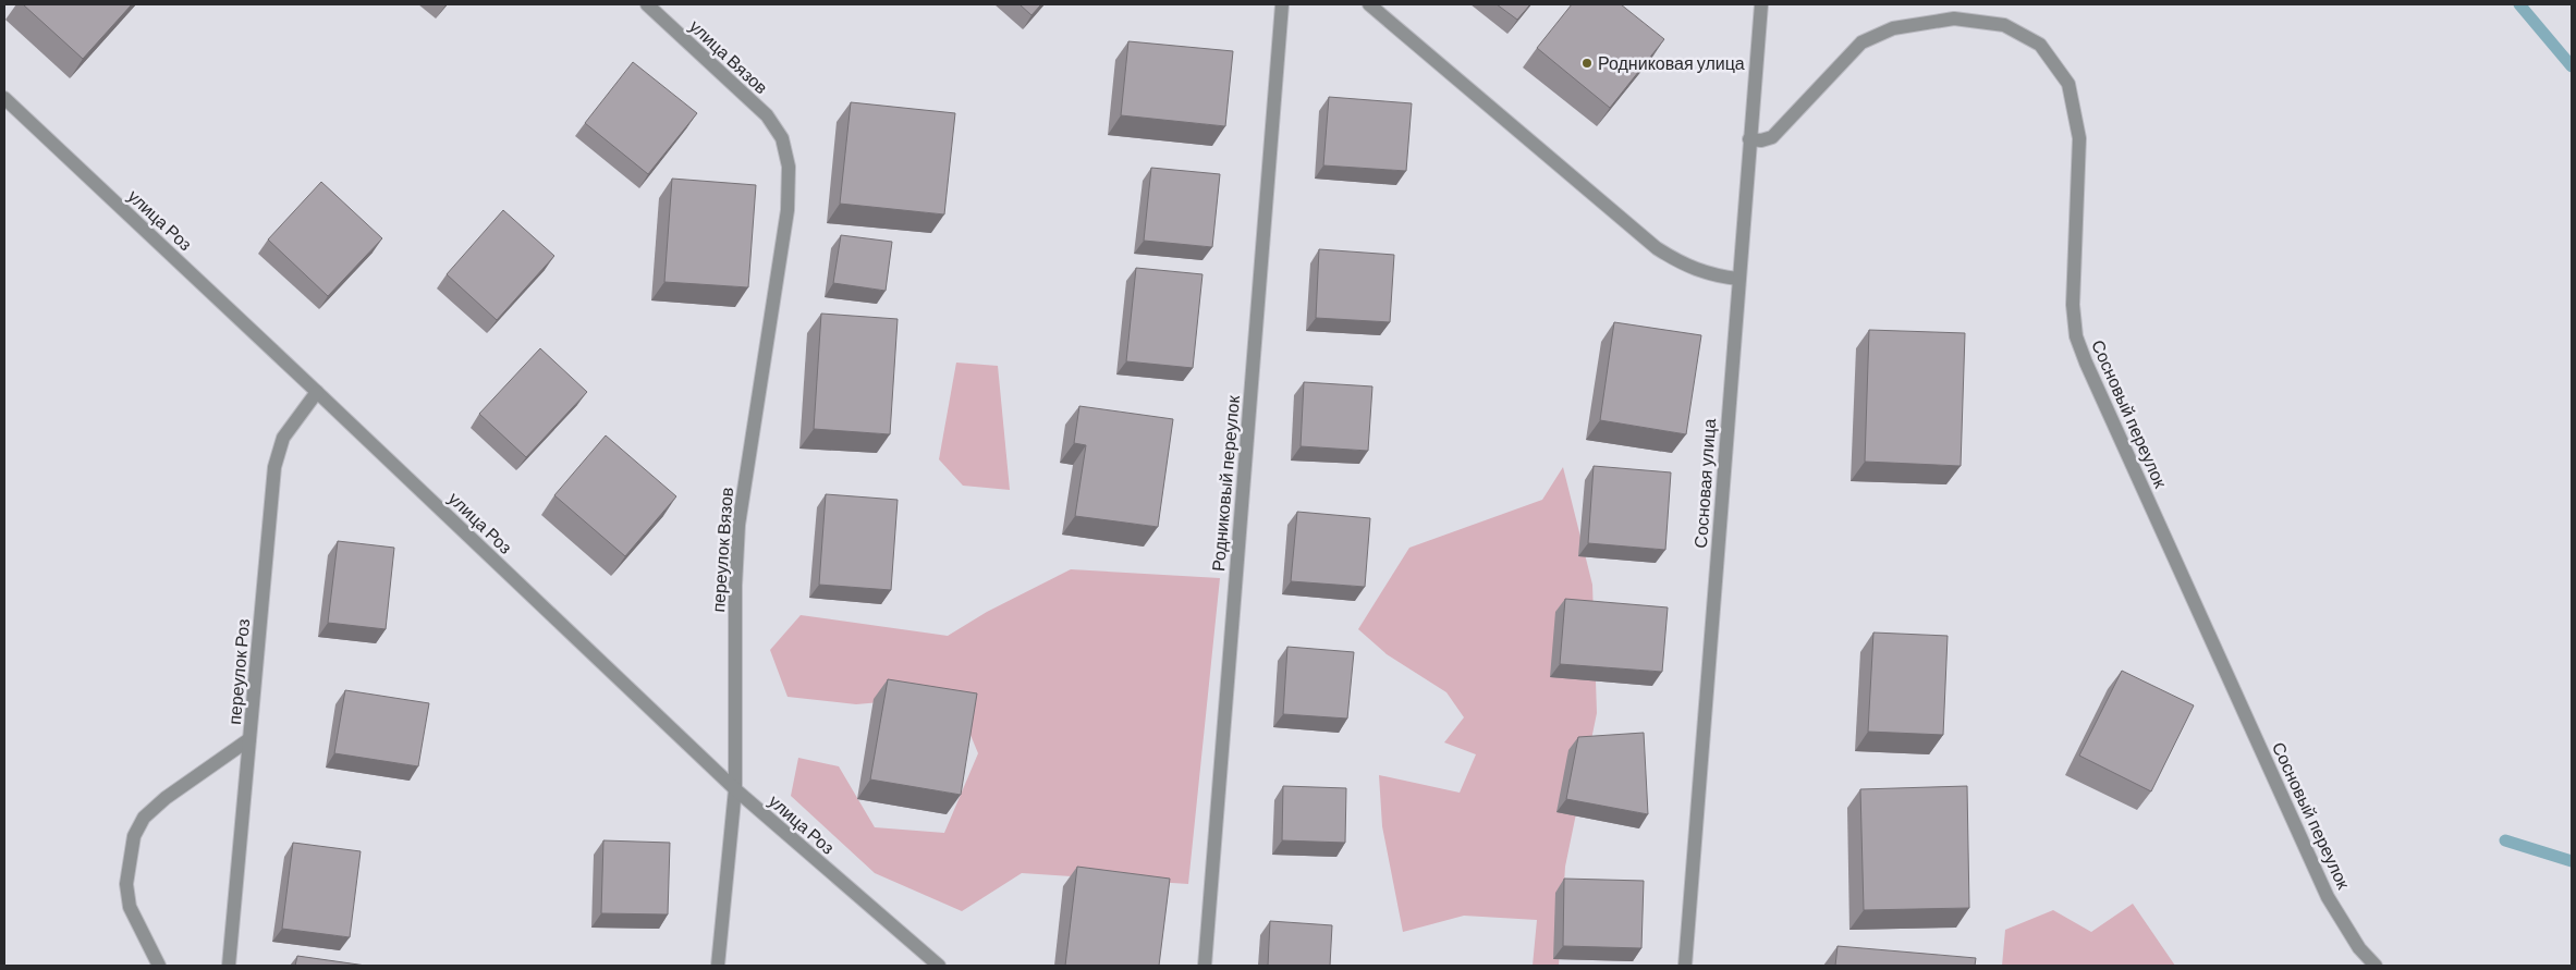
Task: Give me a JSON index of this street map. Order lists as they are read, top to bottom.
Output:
{
  "streets": {
    "street": [
      "улица Вязов",
      "улица Роз",
      "Сосновый переулок",
      "Родниковый переулок",
      "Сосновая улица",
      "переулок Вязов",
      "переулок Роз"
    ]
  },
  "crossings": [
    ["улица Вязов", "переулок Вязов"],
    ["улица Роз", "переулок Вязов"],
    ["улица Роз", "переулок Роз"],
    ["Сосновый переулок", "Сосновая улица"]
  ],
  "places": ["Родниковая улица"]
}
